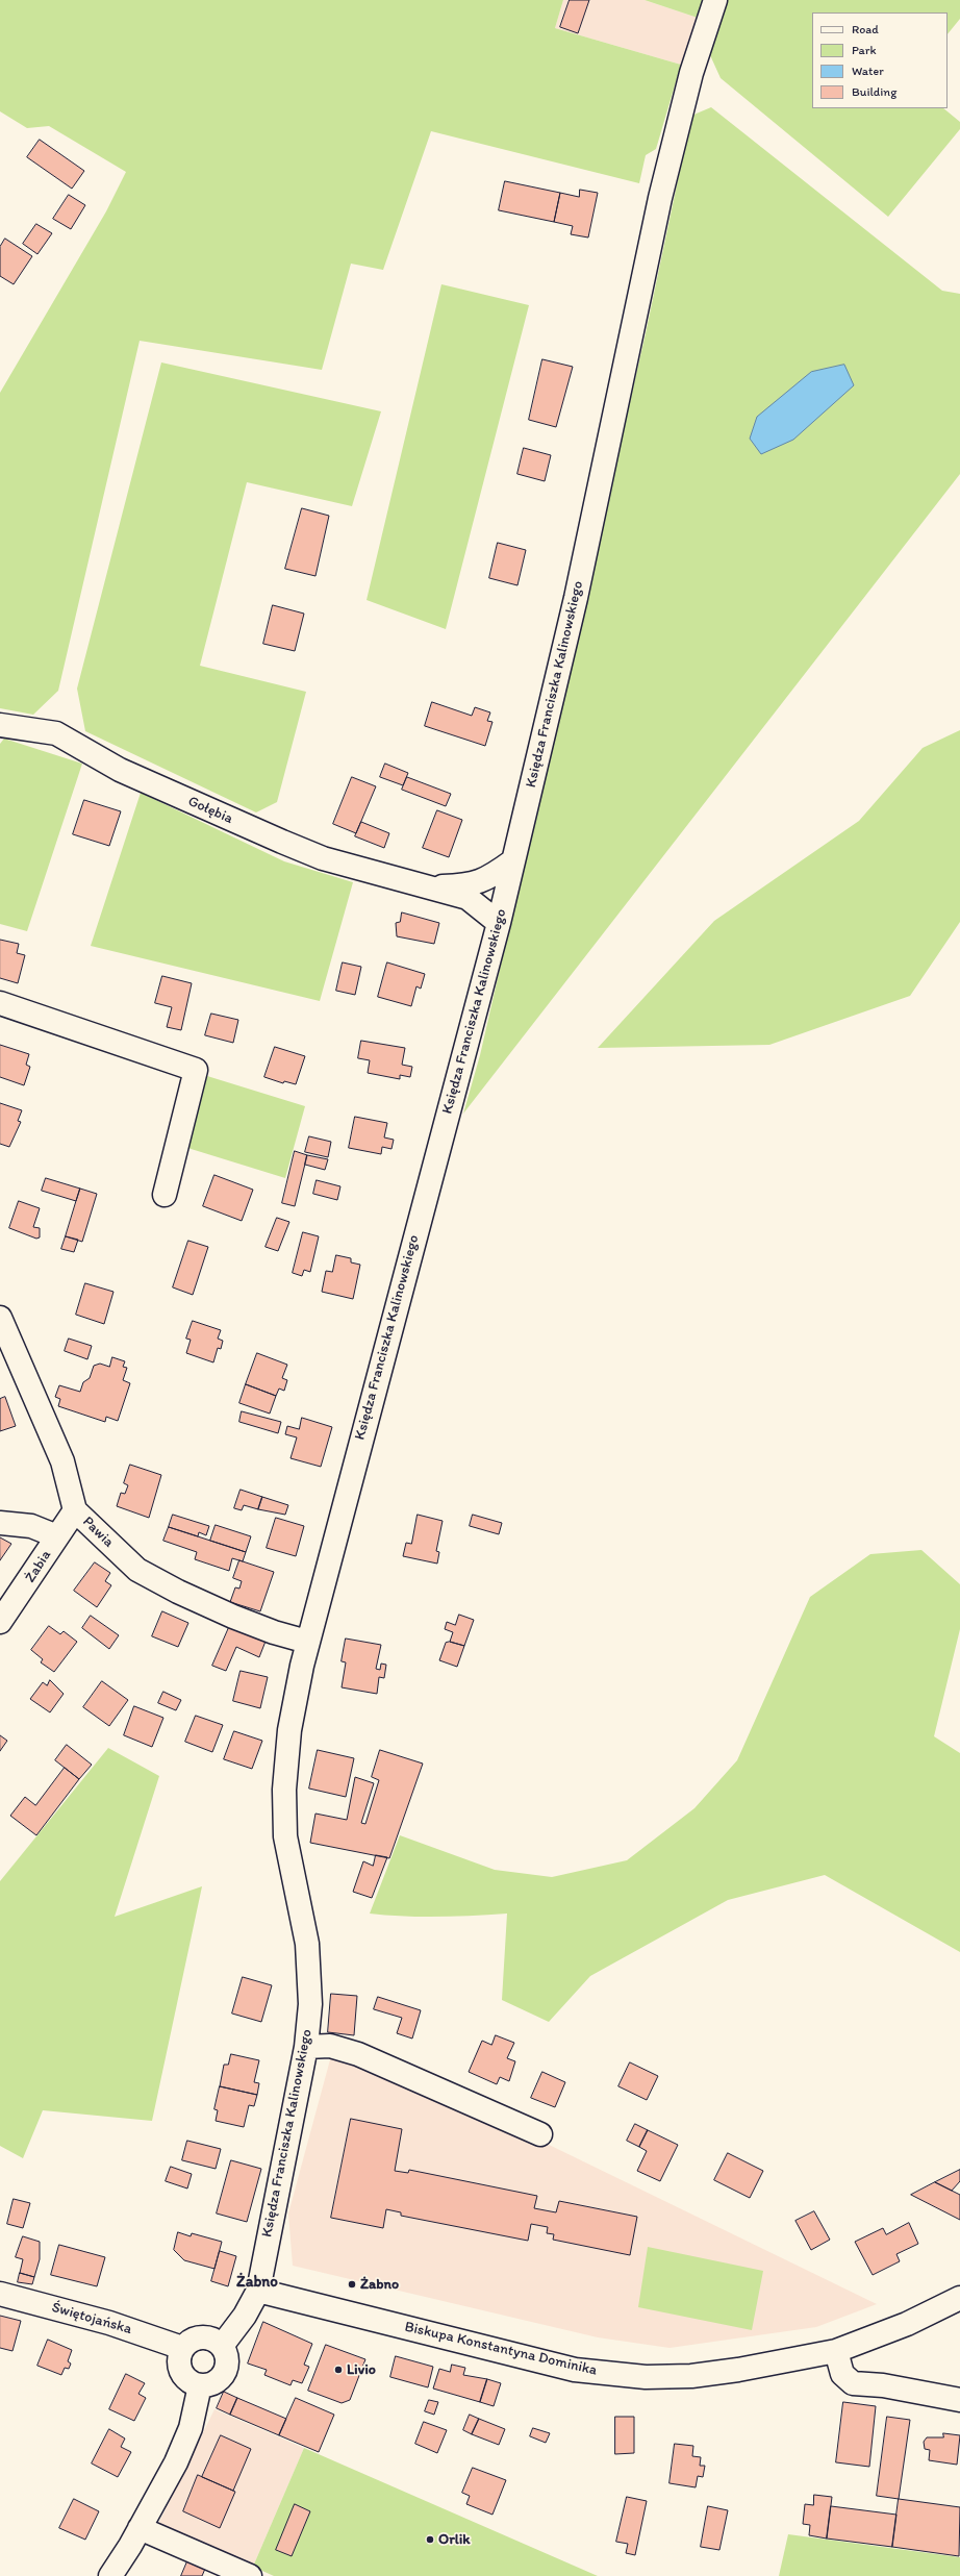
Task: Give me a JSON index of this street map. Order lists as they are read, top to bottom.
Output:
{
  "streets": {
    "street": [
      "Księdza Franciszka Kalinowskiego",
      "Gołębia",
      "Pawia",
      "Żabia",
      "Świętojańska",
      "Biskupa Konstantyna Dominika"
    ]
  },
  "crossings": [
    ["Księdza Franciszka Kalinowskiego", "Gołębia"],
    ["Księdza Franciszka Kalinowskiego", "Pawia"],
    ["Księdza Franciszka Kalinowskiego", "Świętojańska"],
    ["Księdza Franciszka Kalinowskiego", "Biskupa Konstantyna Dominika"],
    ["Pawia", "Żabia"]
  ],
  "districts": ["Żabno"],
  "places": ["Żabno", "Livio", "Orlik"],
  "legend": [
    "Road",
    "Park",
    "Water",
    "Building"
  ]
}
